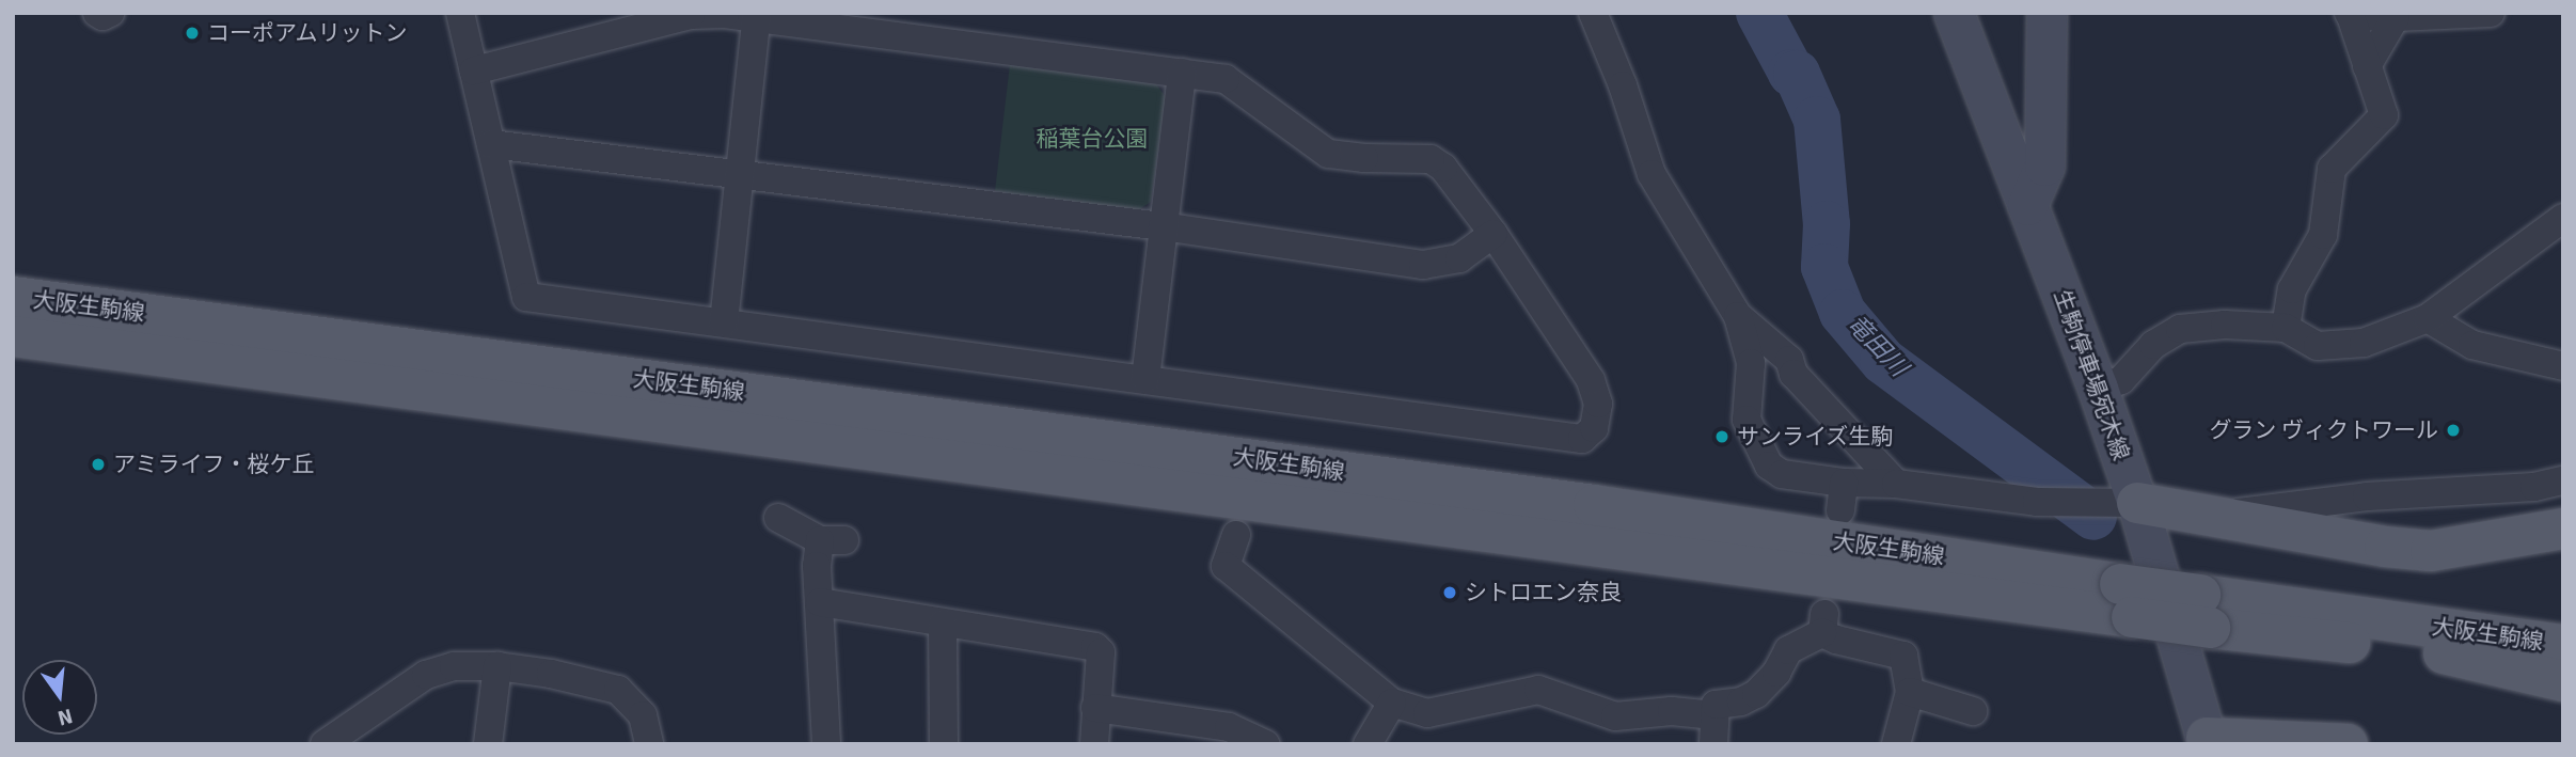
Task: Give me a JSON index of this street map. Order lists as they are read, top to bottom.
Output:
{
  "streets": {
    "main road": ["大阪生駒線", "生駒停車場宛木線"]
  },
  "water": ["竜田川"],
  "parks": ["稲葉台公園"],
  "places": [
    "コーポアムリットン",
    "グラン ヴィクトワール",
    "サンライズ生駒",
    "アミライフ・桜ケ丘",
    "シトロエン奈良"
  ],
  "north": "bottom"
}
